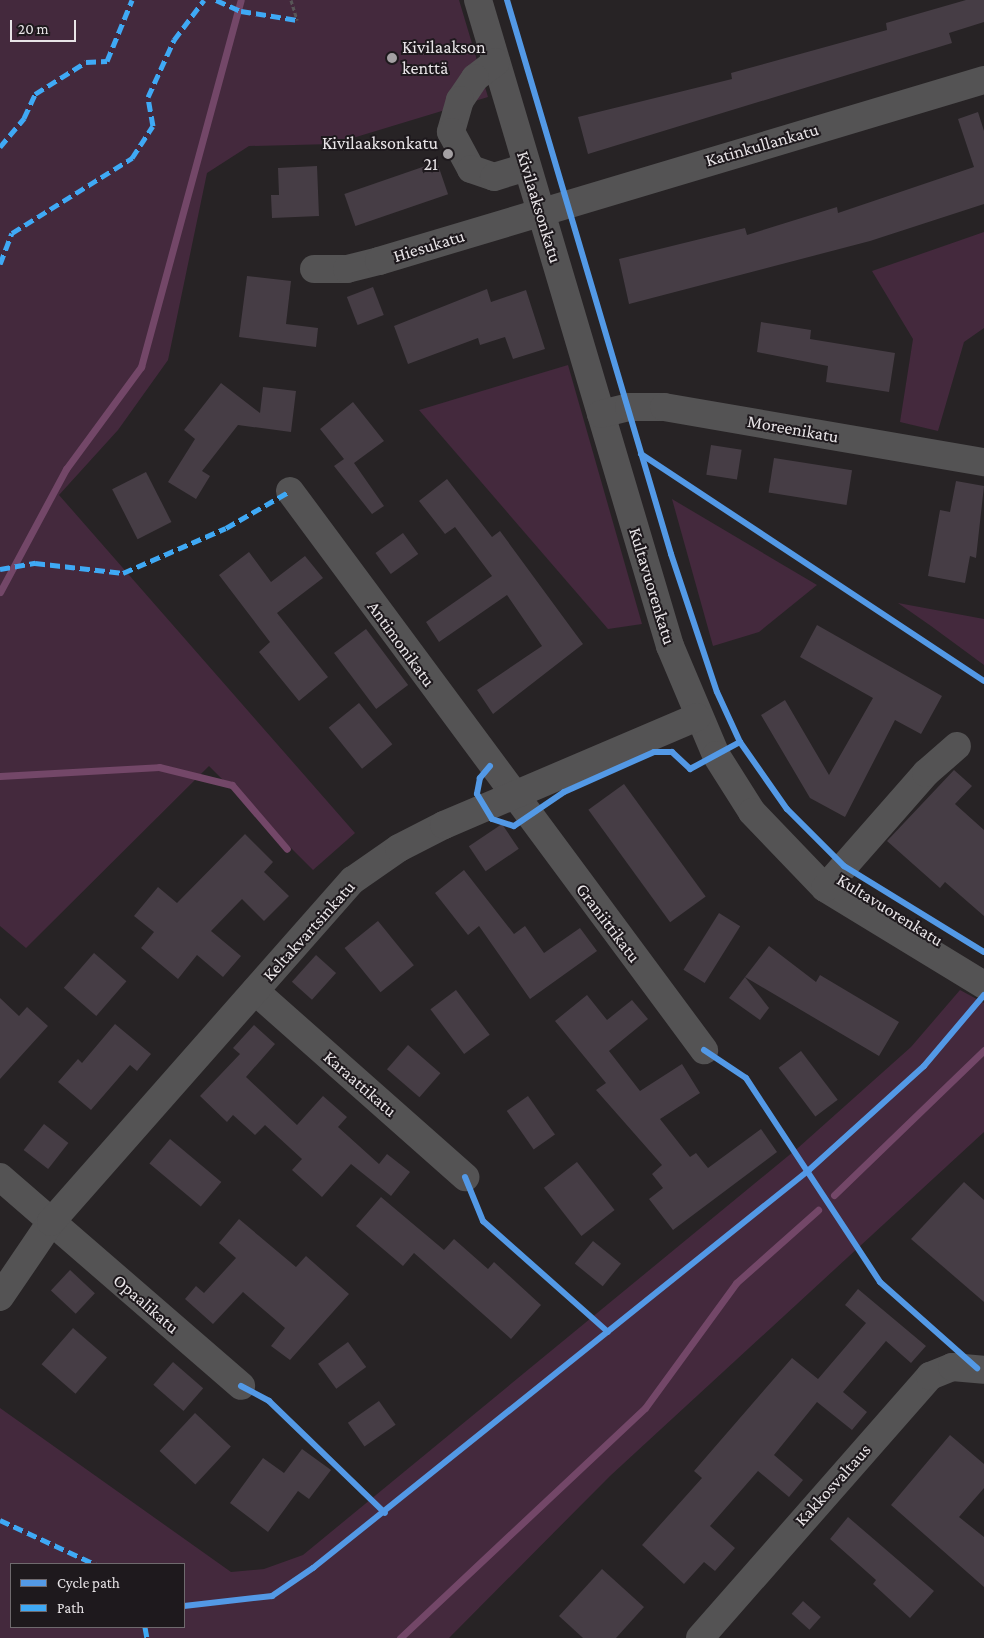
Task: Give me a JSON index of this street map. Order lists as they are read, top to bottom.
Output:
{
  "streets": {
    "street": [
      "Katinkullankatu",
      "Kivilaaksonkatu",
      "Hiesukatu",
      "Moreenikatu",
      "Kultavuorenkatu",
      "Antimonikatu",
      "Graniittikatu",
      "Keltakvartsinkatu",
      "Karaattikatu",
      "Opaalikatu",
      "Kakkosvaltaus"
    ]
  },
  "crossings": [
    ["Katinkullankatu", "Kivilaaksonkatu"],
    ["Katinkullankatu", "Hiesukatu"],
    ["Kivilaaksonkatu", "Hiesukatu"],
    ["Kivilaaksonkatu", "Moreenikatu"],
    ["Kivilaaksonkatu", "Kultavuorenkatu"],
    ["Moreenikatu", "Kultavuorenkatu"],
    ["Kultavuorenkatu", "Keltakvartsinkatu"],
    ["Antimonikatu", "Graniittikatu"],
    ["Antimonikatu", "Keltakvartsinkatu"],
    ["Graniittikatu", "Keltakvartsinkatu"],
    ["Keltakvartsinkatu", "Karaattikatu"],
    ["Keltakvartsinkatu", "Opaalikatu"]
  ],
  "places": ["Kivilaakson kenttä", "Kivilaaksonkatu 21"],
  "legend": ["Cycle path", "Path"],
  "scale_bar": "20 m"
}
